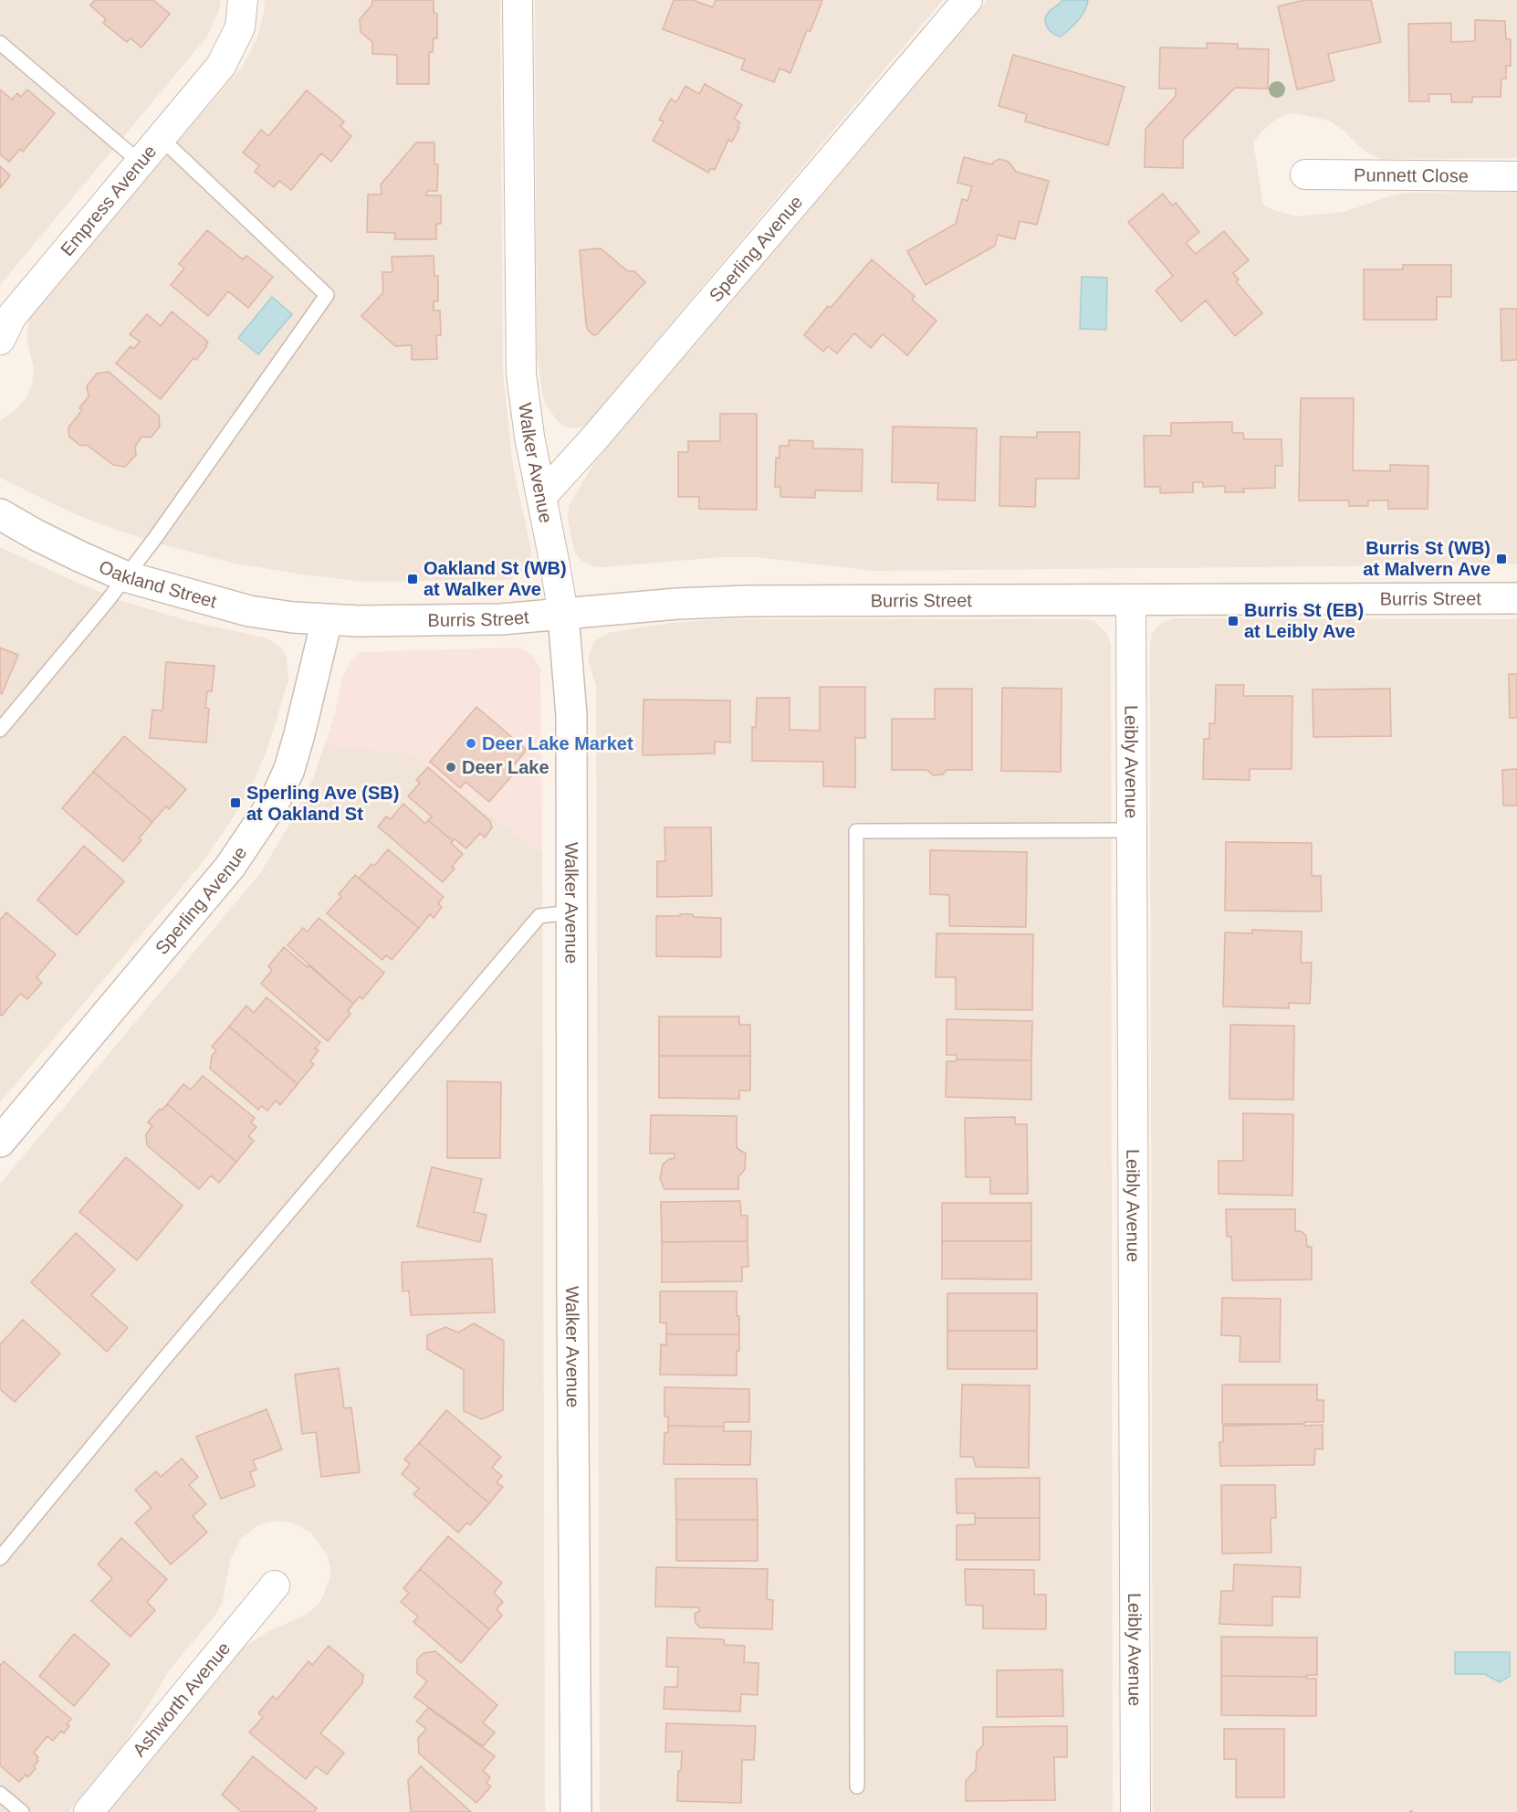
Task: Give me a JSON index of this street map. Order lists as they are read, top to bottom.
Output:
{
  "streets": {
    "street": [
      "Punnett Close",
      "Empress Avenue",
      "Sperling Avenue",
      "Walker Avenue",
      "Oakland Street",
      "Burris Street",
      "Leibly Avenue",
      "Ashworth Avenue"
    ]
  },
  "crossings": [
    ["Sperling Avenue", "Walker Avenue"],
    ["Sperling Avenue", "Oakland Street"],
    ["Sperling Avenue", "Burris Street"],
    ["Walker Avenue", "Burris Street"],
    ["Oakland Street", "Burris Street"],
    ["Burris Street", "Leibly Avenue"]
  ],
  "places": {
    "transit": [
      "Burris St (WB) at Malvern Ave",
      "Oakland St (WB) at Walker Ave",
      "Burris St (EB) at Leibly Ave",
      "Sperling Ave (SB) at Oakland St"
    ],
    "other": ["Deer Lake Market", "Deer Lake"]
  }
}
